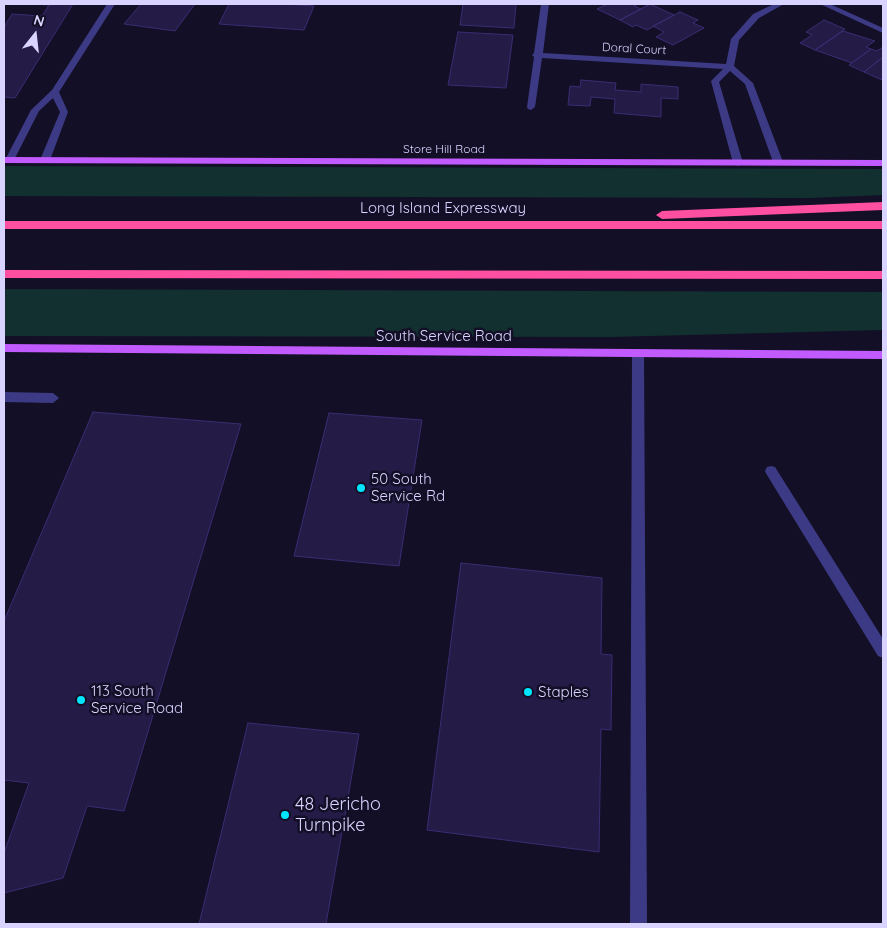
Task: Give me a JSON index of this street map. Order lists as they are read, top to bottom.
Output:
{
  "streets": {
    "highway": ["Long Island Expressway"],
    "main road": ["Store Hill Road", "South Service Road"],
    "street": ["Doral Court"]
  },
  "places": [
    "50 South Service Rd",
    "Staples",
    "113 South Service Road",
    "48 Jericho Turnpike"
  ],
  "north": "top"
}
